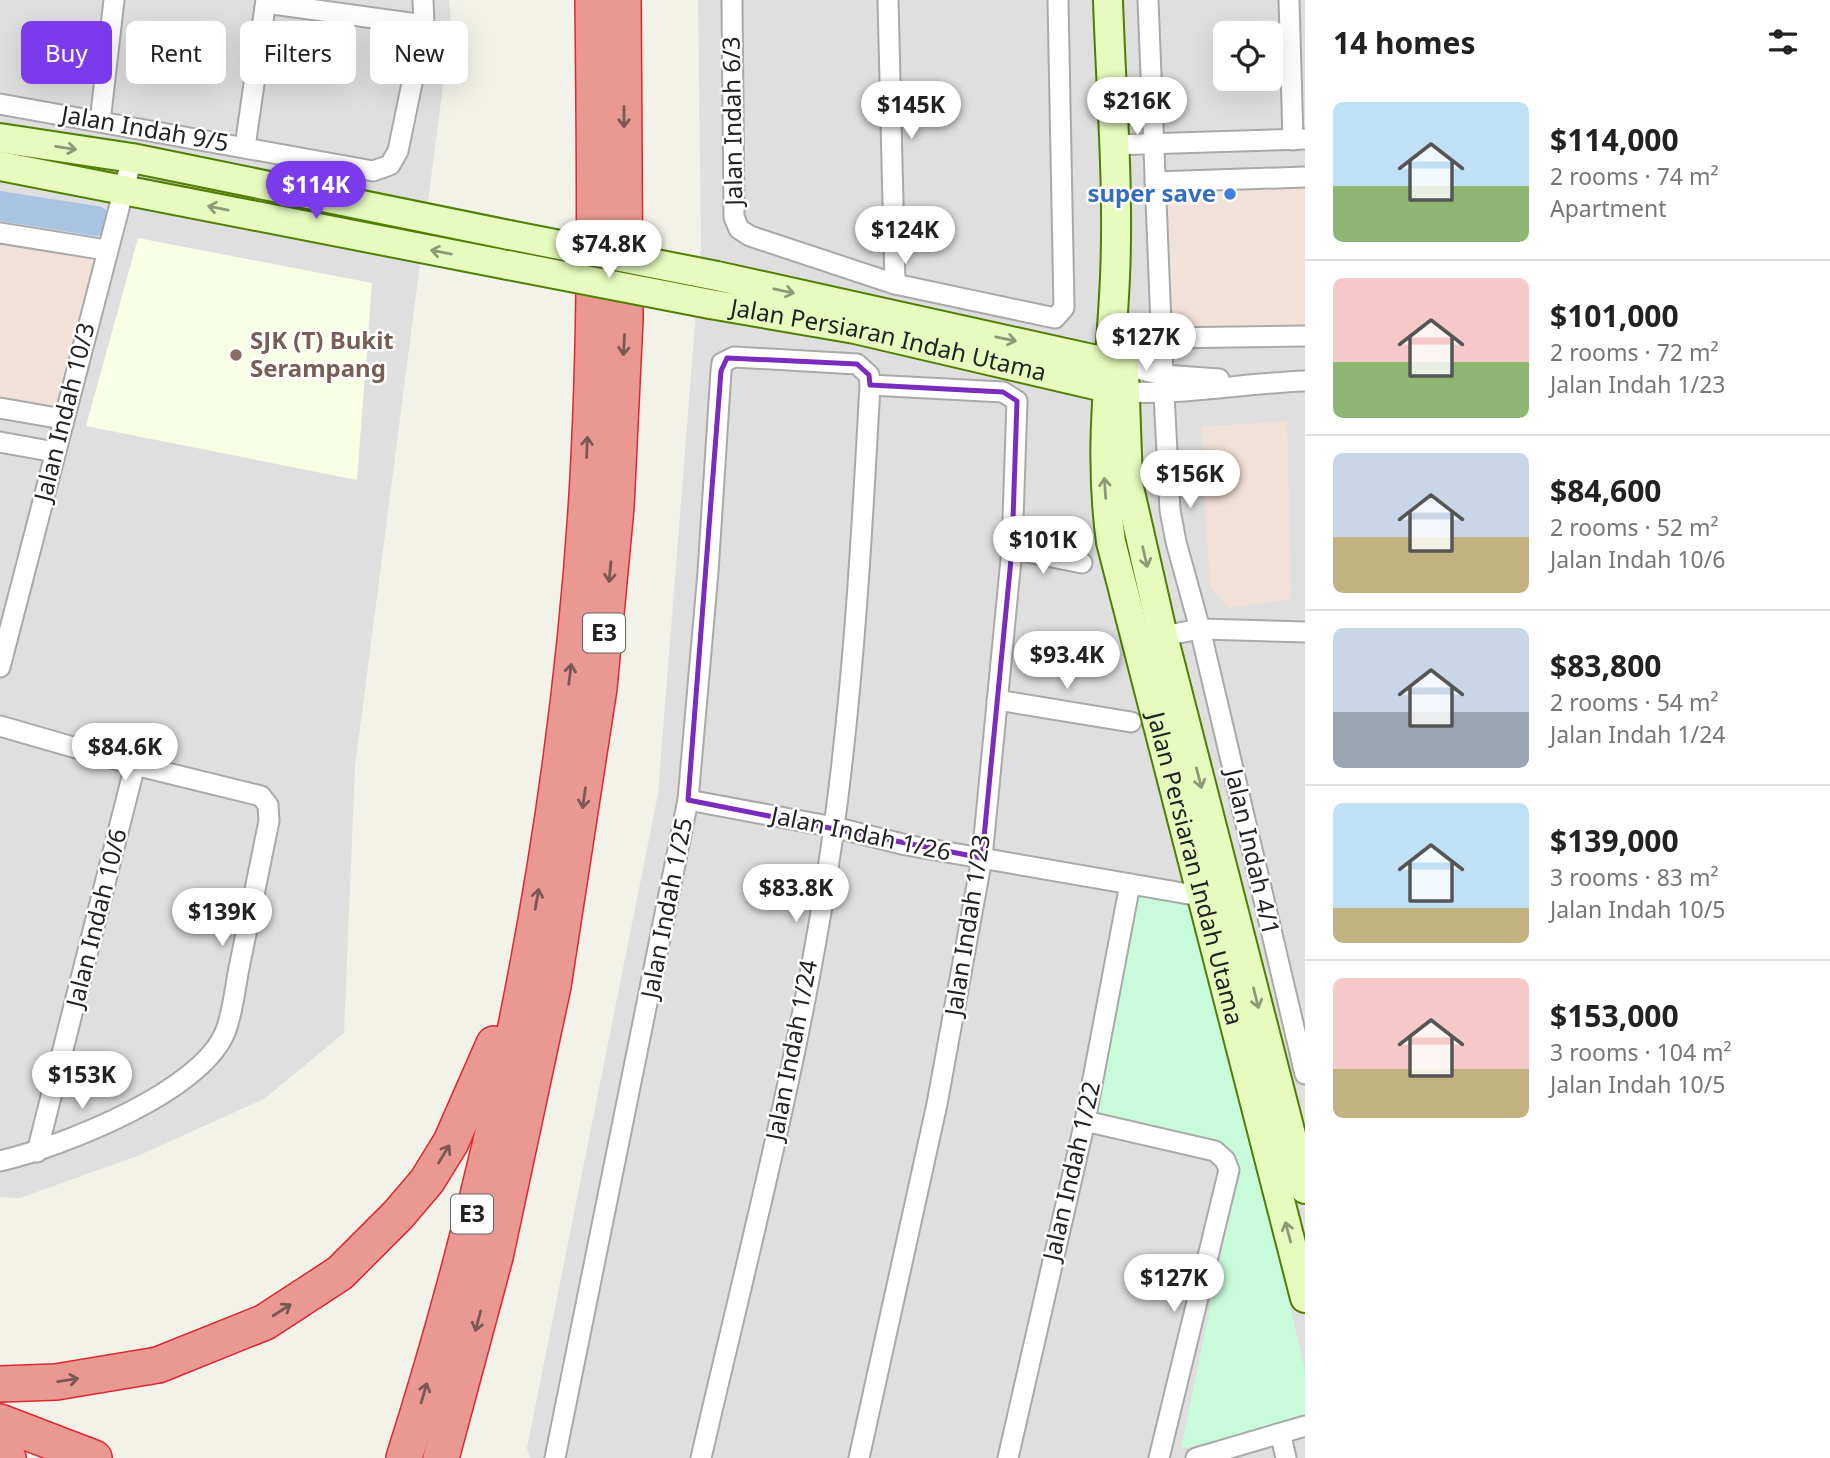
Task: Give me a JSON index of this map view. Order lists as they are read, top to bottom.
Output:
{
  "streets": {
    "highway": ["E3"],
    "main road": ["Jalan Persiaran Indah Utama"],
    "street": [
      "Jalan Indah 6/3",
      "Jalan Indah 9/5",
      "Jalan Indah 10/3",
      "Jalan Indah 1/26",
      "Jalan Indah 4/1",
      "Jalan Indah 1/25",
      "Jalan Indah 10/6",
      "Jalan Indah 1/23",
      "Jalan Indah 1/24",
      "Jalan Indah 1/22"
    ]
  },
  "crossings": [
    ["Jalan Persiaran Indah Utama", "Jalan Indah 10/3"],
    ["Jalan Persiaran Indah Utama", "Jalan Indah 1/26"],
    ["Jalan Indah 1/26", "Jalan Indah 1/25"],
    ["Jalan Indah 1/26", "Jalan Indah 1/23"],
    ["Jalan Indah 1/26", "Jalan Indah 1/24"],
    ["Jalan Indah 1/26", "Jalan Indah 1/22"],
    ["Jalan Indah 1/25", "Jalan Indah 1/23"],
    ["Jalan Indah 1/25", "Jalan Indah 1/24"],
    ["Jalan Indah 1/23", "Jalan Indah 1/24"]
  ],
  "places": ["super save", "SJK (T) Bukit Serampang"],
  "page": {
    "heading": "14 homes",
    "chip": [
      "Buy",
      "Rent",
      "Filters",
      "New"
    ],
    "price": [
      "$216K",
      "$145K",
      "$114K",
      "$124K",
      "$74.8K",
      "$127K",
      "$156K",
      "$101K",
      "$93.4K",
      "$84.6K",
      "$83.8K",
      "$139K",
      "$153K",
      "$127K"
    ],
    "list": [
      {
        "name": "$114,000",
        "note": "2 rooms · 74 m² · Apartment"
      },
      {
        "name": "$101,000",
        "note": "2 rooms · 72 m² · Jalan Indah 1/23"
      },
      {
        "name": "$84,600",
        "note": "2 rooms · 52 m² · Jalan Indah 10/6"
      },
      {
        "name": "$83,800",
        "note": "2 rooms · 54 m² · Jalan Indah 1/24"
      },
      {
        "name": "$139,000",
        "note": "3 rooms · 83 m² · Jalan Indah 10/5"
      },
      {
        "name": "$153,000",
        "note": "3 rooms · 104 m² · Jalan Indah 10/5"
      }
    ]
  }
}
